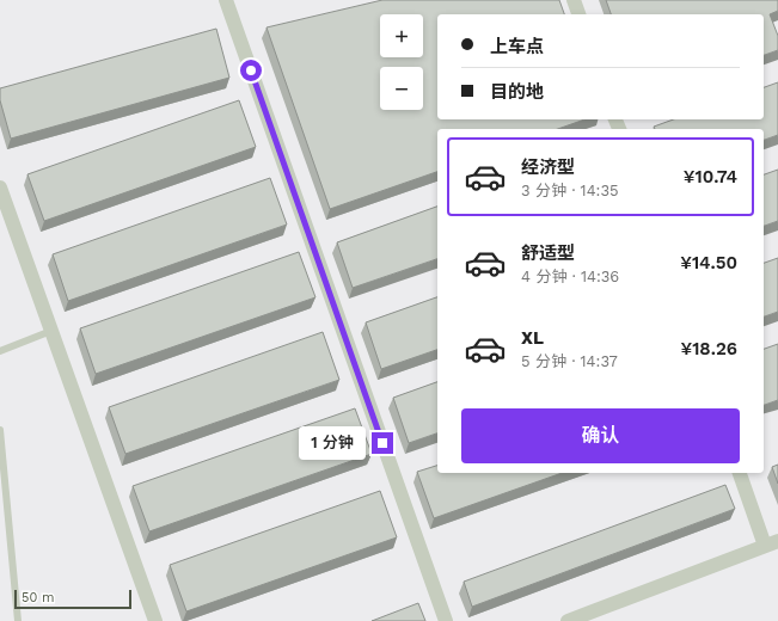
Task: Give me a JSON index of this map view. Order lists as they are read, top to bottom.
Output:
{
  "scale_bar": "50 m",
  "page": {
    "map_buttons": ["+", "−"],
    "banner": ["上车点", "目的地"],
    "list": [
      {
        "name": "经济型",
        "note": "3 分钟 · 14:35",
        "value": "¥10.74"
      },
      {
        "name": "舒适型",
        "note": "4 分钟 · 14:36",
        "value": "¥14.50"
      },
      {
        "name": "XL",
        "note": "5 分钟 · 14:37",
        "value": "¥18.26"
      }
    ],
    "buttons": "确认",
    "bubble": "1 分钟",
    "scale": "50 m"
  }
}
